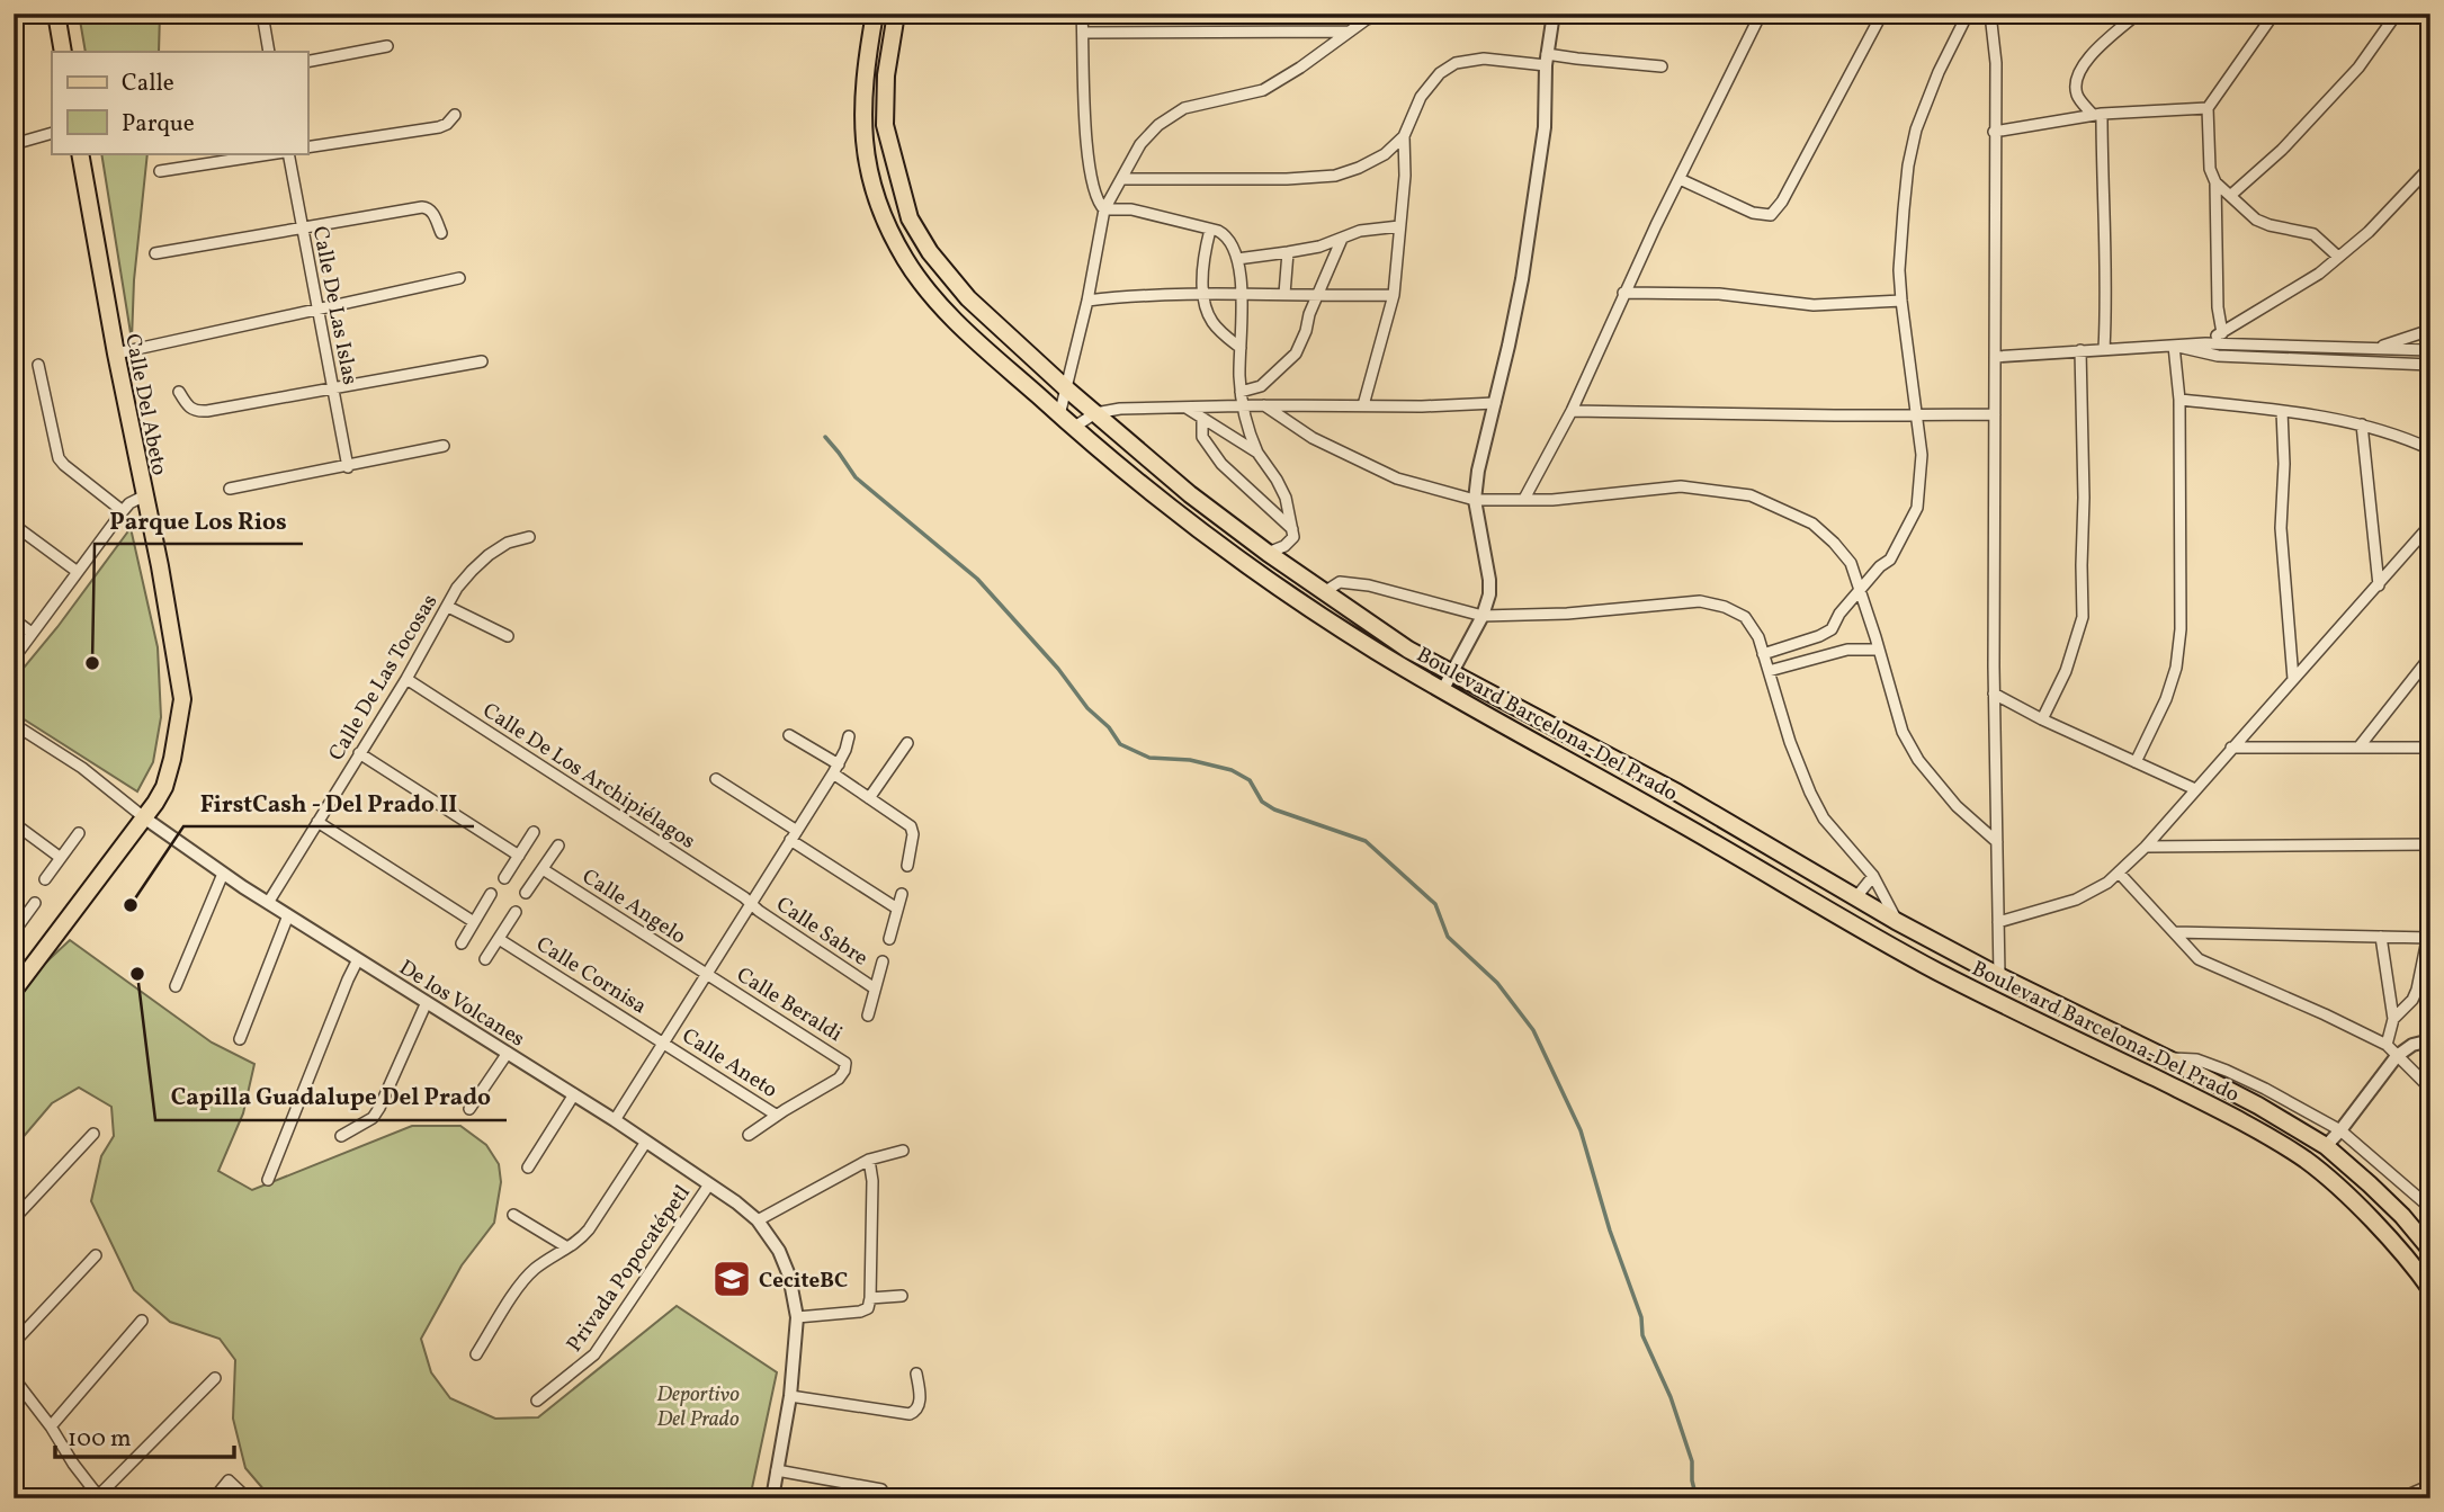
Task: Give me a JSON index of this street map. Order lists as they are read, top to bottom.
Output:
{
  "streets": {
    "main road": ["Calle Del Abeto", "Boulevard Barcelona-Del Prado"],
    "street": [
      "Calle De Las Islas",
      "Calle De Las Tocosas",
      "Calle De Los Archipiélagos",
      "Calle Angelo",
      "Calle Sabre",
      "Calle Cornisa",
      "De los Volcanes",
      "Calle Beraldi",
      "Calle Aneto",
      "Privada Popocatépetl"
    ]
  },
  "crossings": [
    ["Calle Del Abeto", "De los Volcanes"],
    ["Calle De Las Tocosas", "Calle De Los Archipiélagos"],
    ["Calle De Las Tocosas", "De los Volcanes"],
    ["Calle De Los Archipiélagos", "Calle Sabre"],
    ["Calle Angelo", "Calle Beraldi"],
    ["Calle Cornisa", "Calle Aneto"],
    ["De los Volcanes", "Privada Popocatépetl"],
    ["Calle Beraldi", "Calle Aneto"]
  ],
  "parks": ["Deportivo Del Prado"],
  "places": {
    "other": ["Parque Los Rios", "FirstCash - Del Prado II", "Capilla Guadalupe Del Prado"],
    "school or university": ["CeciteBC"]
  },
  "legend": ["Calle", "Parque"],
  "scale_bar": "100 m"
}
